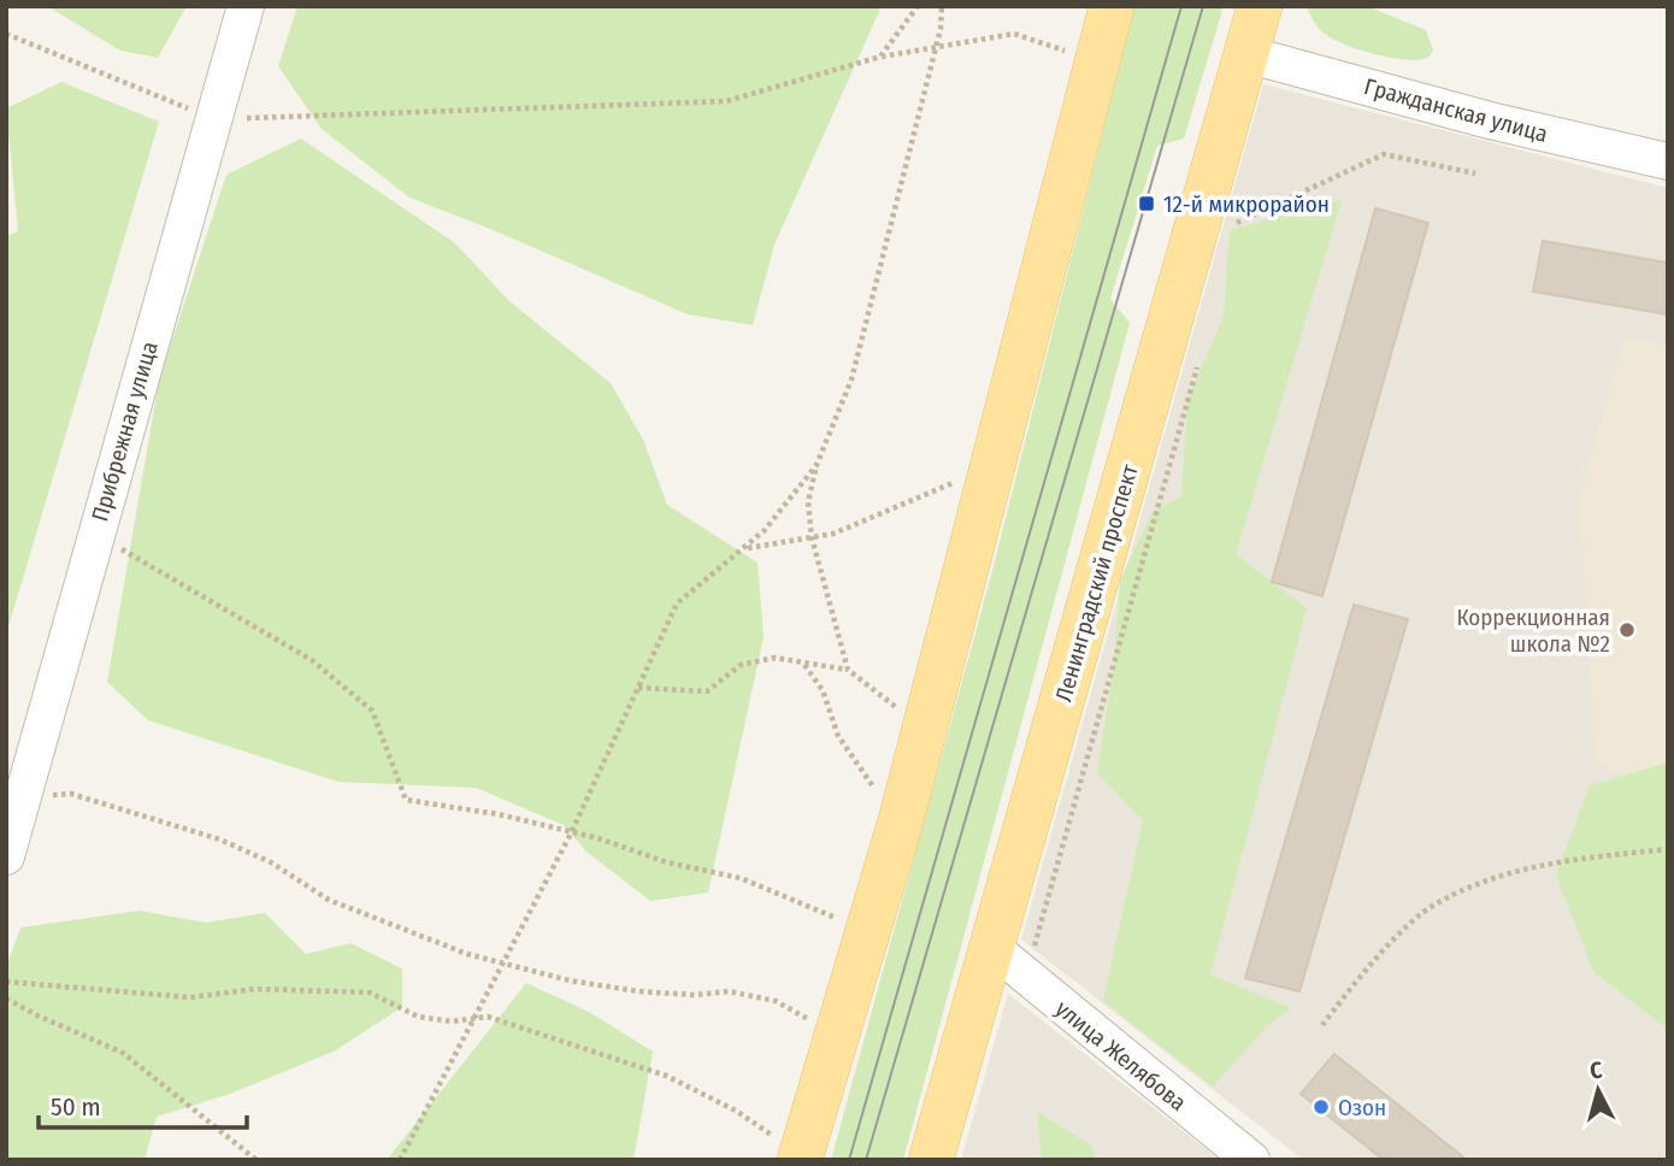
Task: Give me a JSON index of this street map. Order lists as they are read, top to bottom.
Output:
{
  "streets": {
    "main road": ["Ленинградский проспект"],
    "street": ["Гражданская улица", "Прибрежная улица", "улица Желябова"]
  },
  "crossings": [
    ["Гражданская улица", "Ленинградский проспект"],
    ["Ленинградский проспект", "улица Желябова"]
  ],
  "places": {
    "transit": ["12-й микрорайон"],
    "other": ["Коррекционная школа №2", "Озон"]
  },
  "scale_bar": "50 m",
  "north": "top"
}
